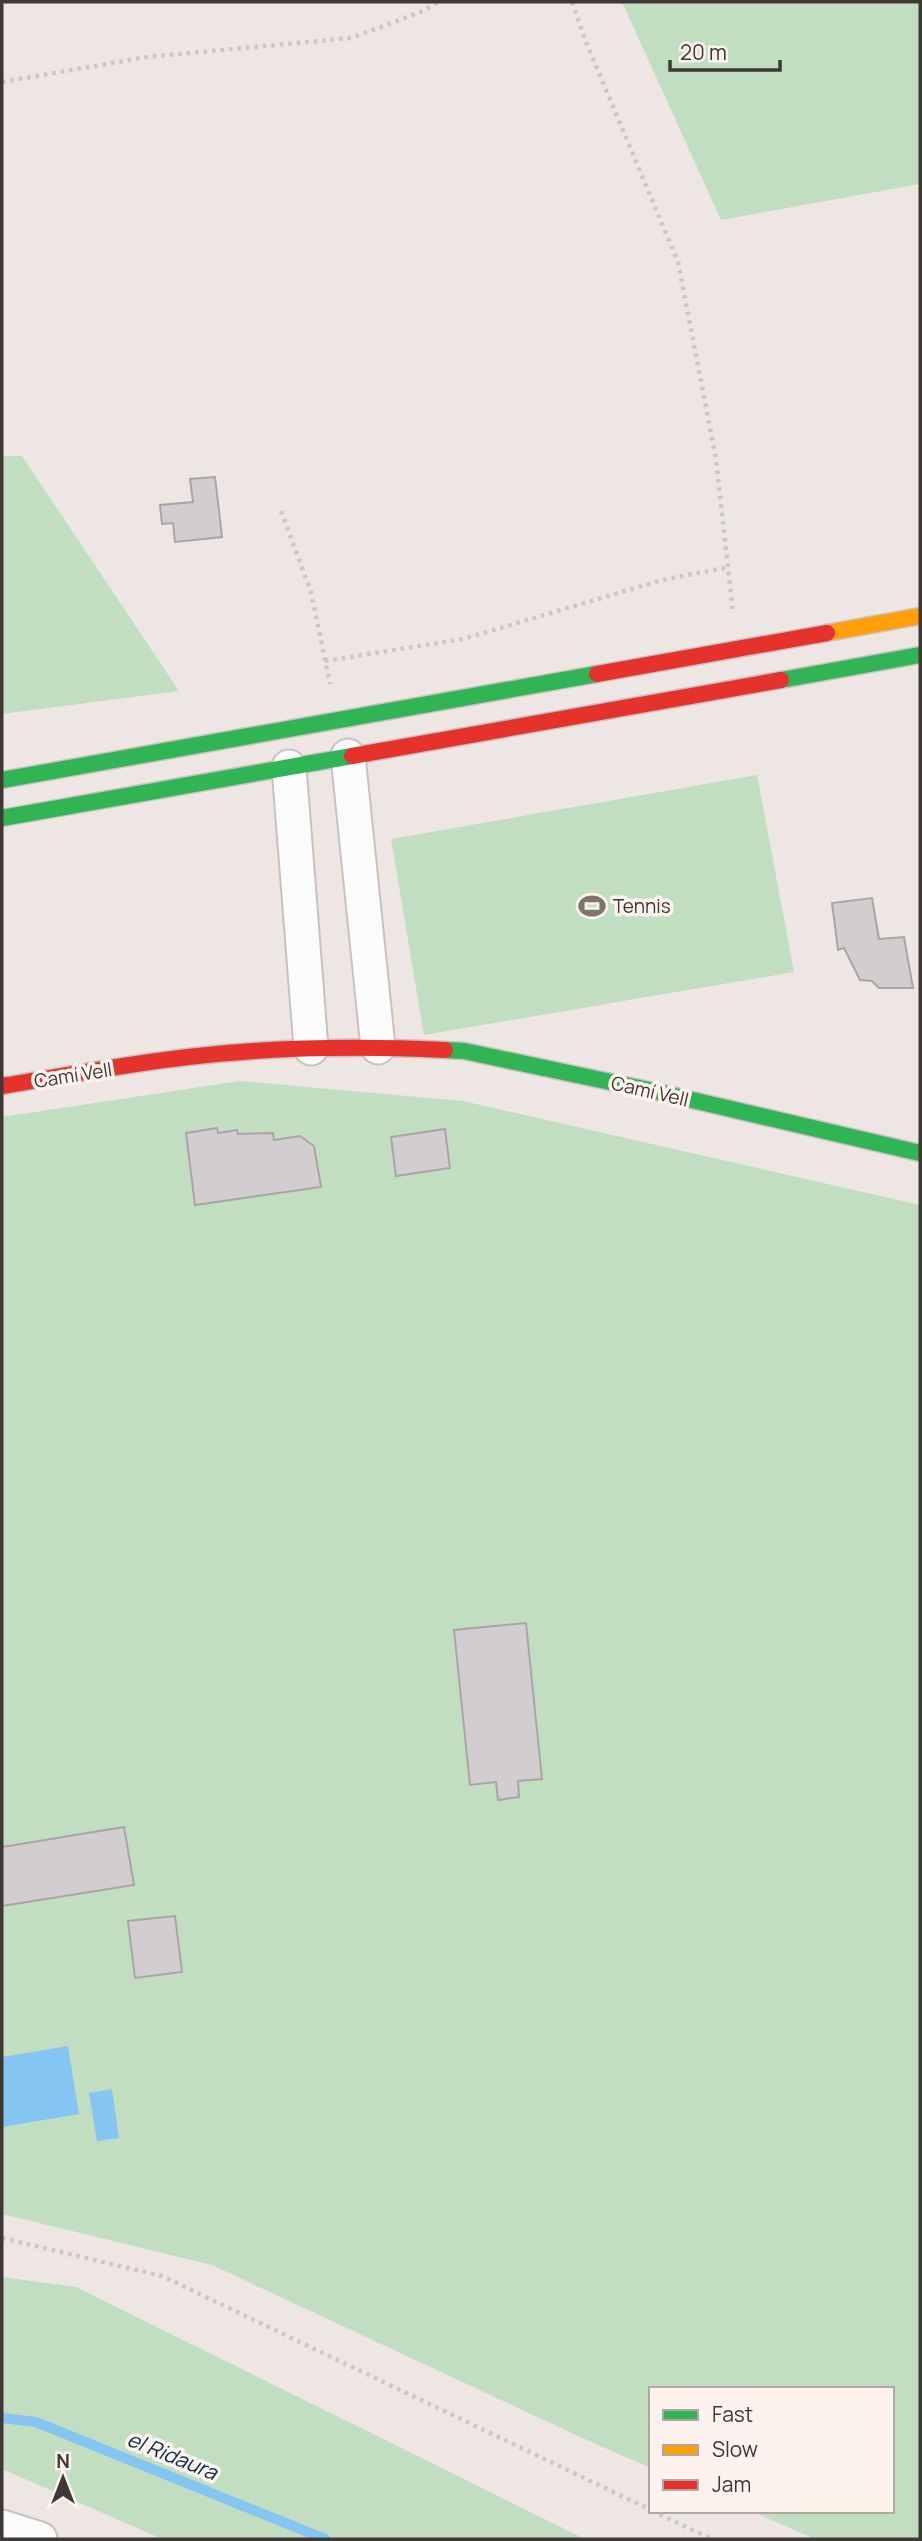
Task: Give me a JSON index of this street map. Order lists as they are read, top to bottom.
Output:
{
  "streets": {
    "street": ["Camí Vell"]
  },
  "water": ["el Ridaura"],
  "places": {
    "sports": ["Tennis"]
  },
  "legend": ["Fast", "Slow", "Jam"],
  "scale_bar": "20 m",
  "north": "top"
}
